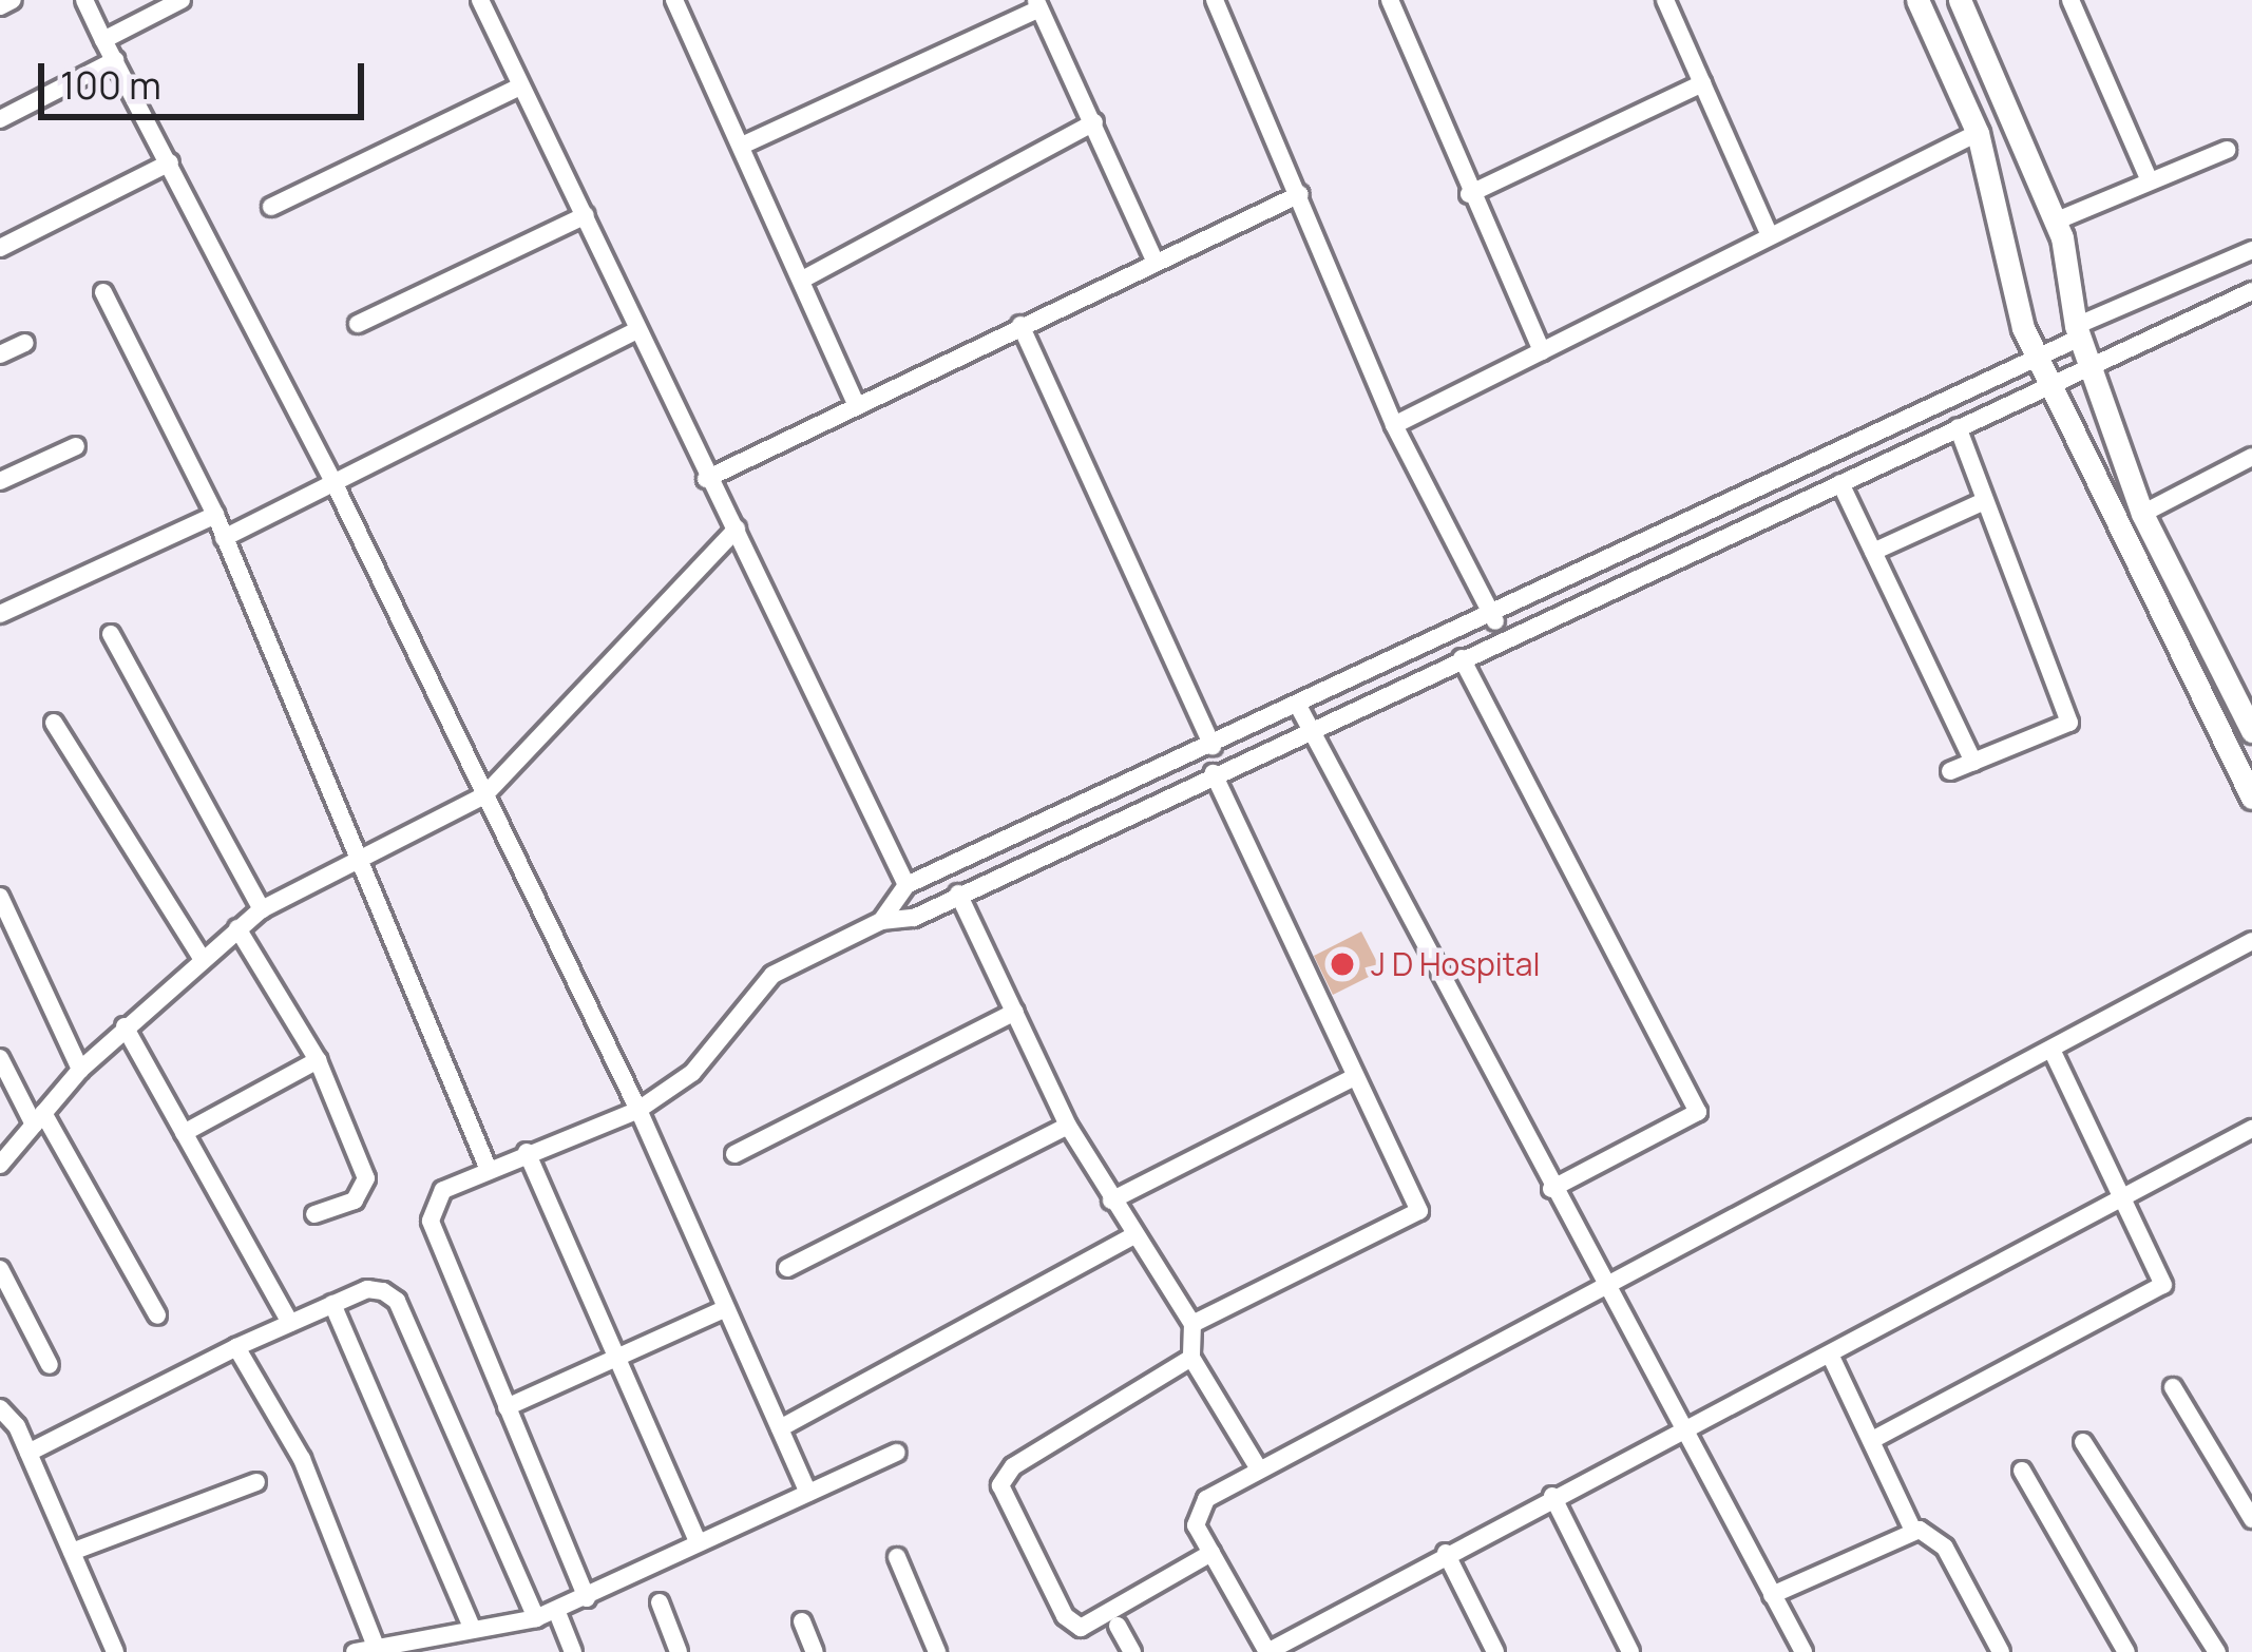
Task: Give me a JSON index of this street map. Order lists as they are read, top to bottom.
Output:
{
  "places": ["J D Hospital"],
  "scale_bar": "100 m"
}
